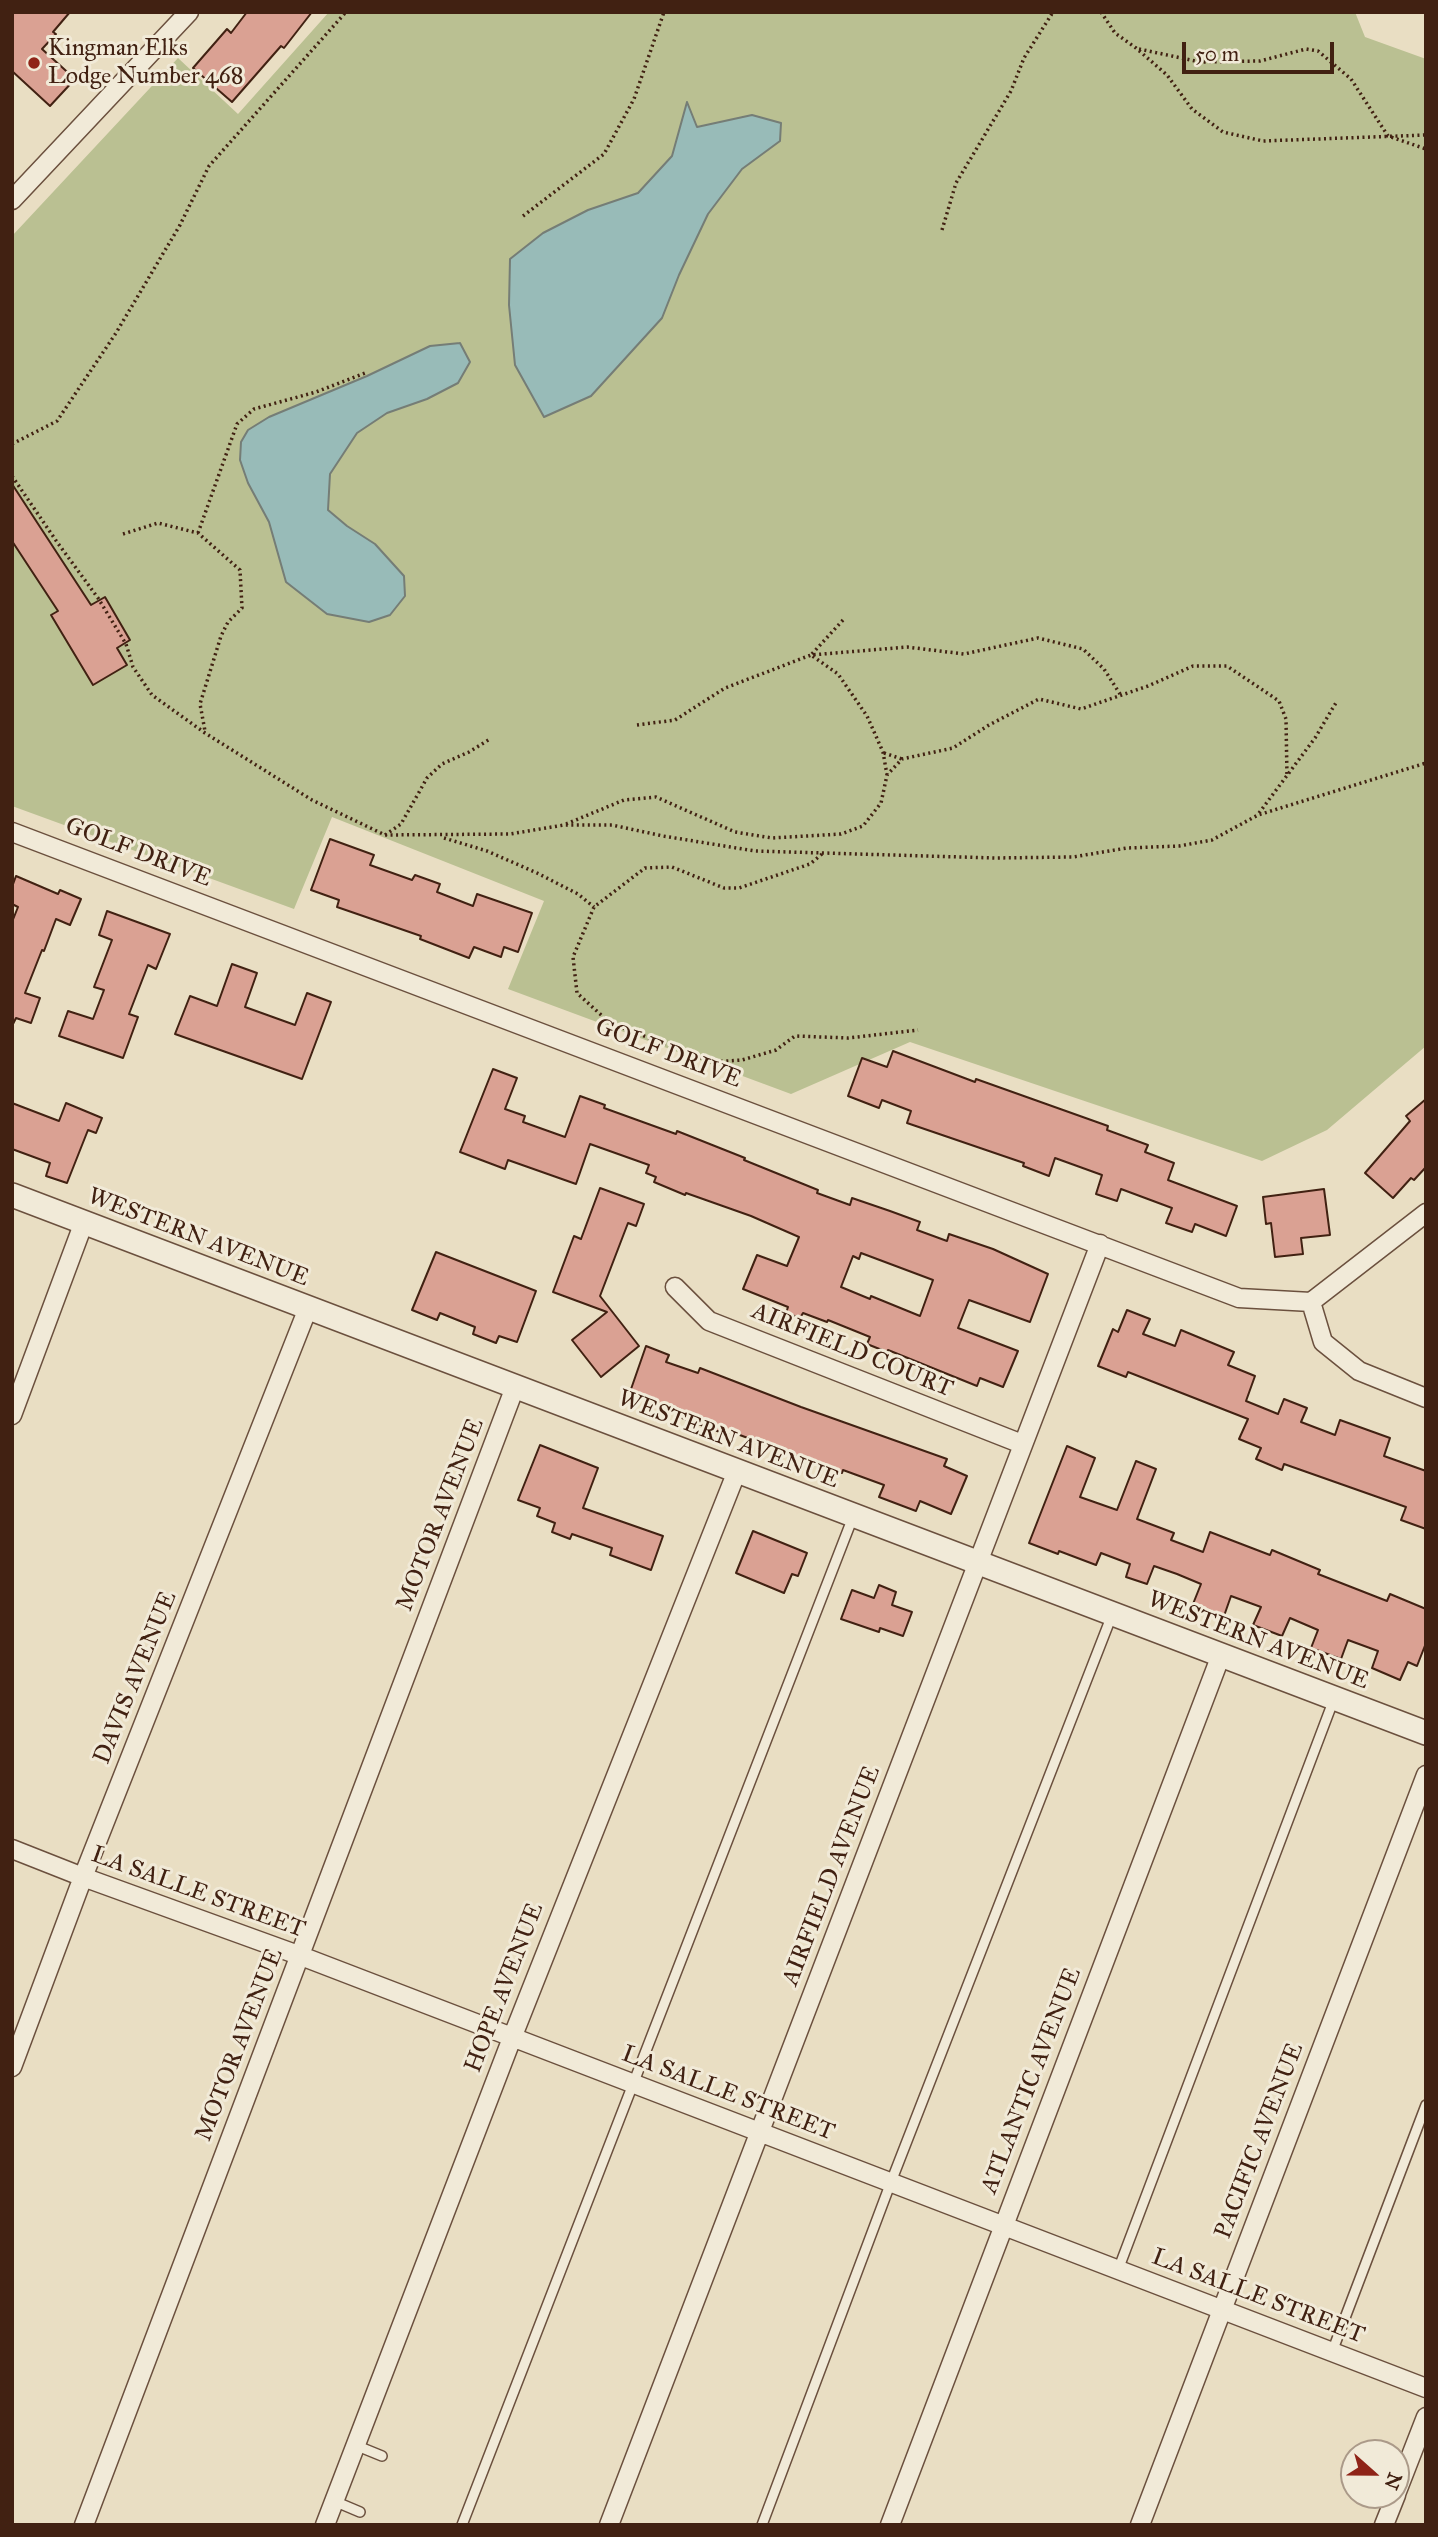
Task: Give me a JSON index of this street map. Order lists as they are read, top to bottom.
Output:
{
  "streets": {
    "street": [
      "GOLF DRIVE",
      "WESTERN AVENUE",
      "AIRFIELD COURT",
      "MOTOR AVENUE",
      "DAVIS AVENUE",
      "AIRFIELD AVENUE",
      "LA SALLE STREET",
      "HOPE AVENUE",
      "ATLANTIC AVENUE",
      "PACIFIC AVENUE"
    ]
  },
  "crossings": [
    ["GOLF DRIVE", "AIRFIELD AVENUE"],
    ["WESTERN AVENUE", "MOTOR AVENUE"],
    ["WESTERN AVENUE", "DAVIS AVENUE"],
    ["WESTERN AVENUE", "AIRFIELD AVENUE"],
    ["WESTERN AVENUE", "HOPE AVENUE"],
    ["WESTERN AVENUE", "ATLANTIC AVENUE"],
    ["AIRFIELD COURT", "AIRFIELD AVENUE"],
    ["MOTOR AVENUE", "LA SALLE STREET"],
    ["DAVIS AVENUE", "LA SALLE STREET"],
    ["AIRFIELD AVENUE", "LA SALLE STREET"],
    ["LA SALLE STREET", "HOPE AVENUE"],
    ["LA SALLE STREET", "ATLANTIC AVENUE"],
    ["LA SALLE STREET", "PACIFIC AVENUE"]
  ],
  "places": ["Kingman Elks Lodge Number 468"],
  "scale_bar": "50 m",
  "north": "right"
}
